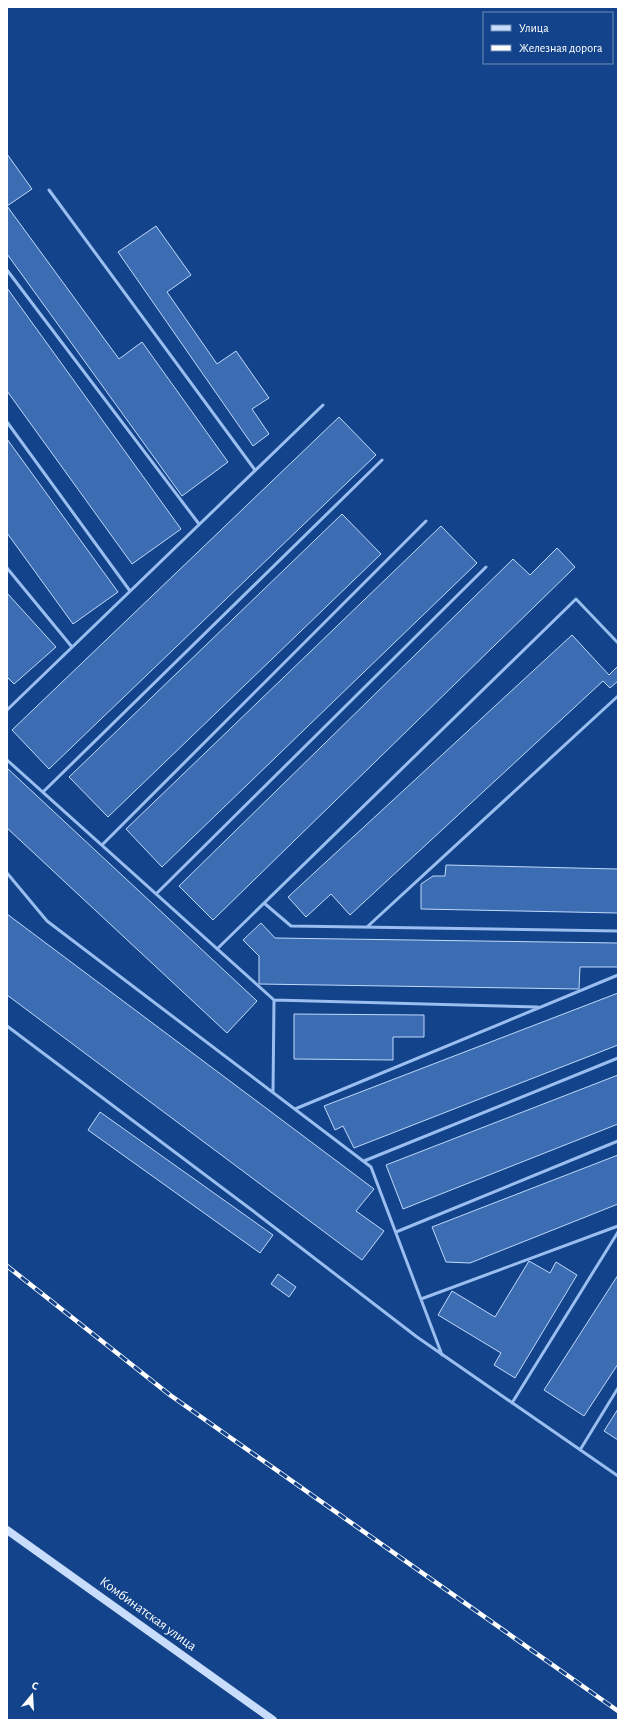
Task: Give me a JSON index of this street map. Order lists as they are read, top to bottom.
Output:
{
  "streets": {
    "main road": ["Комбинатская улица"]
  },
  "legend": ["Улица", "Железная дорога"],
  "north": "top"
}
